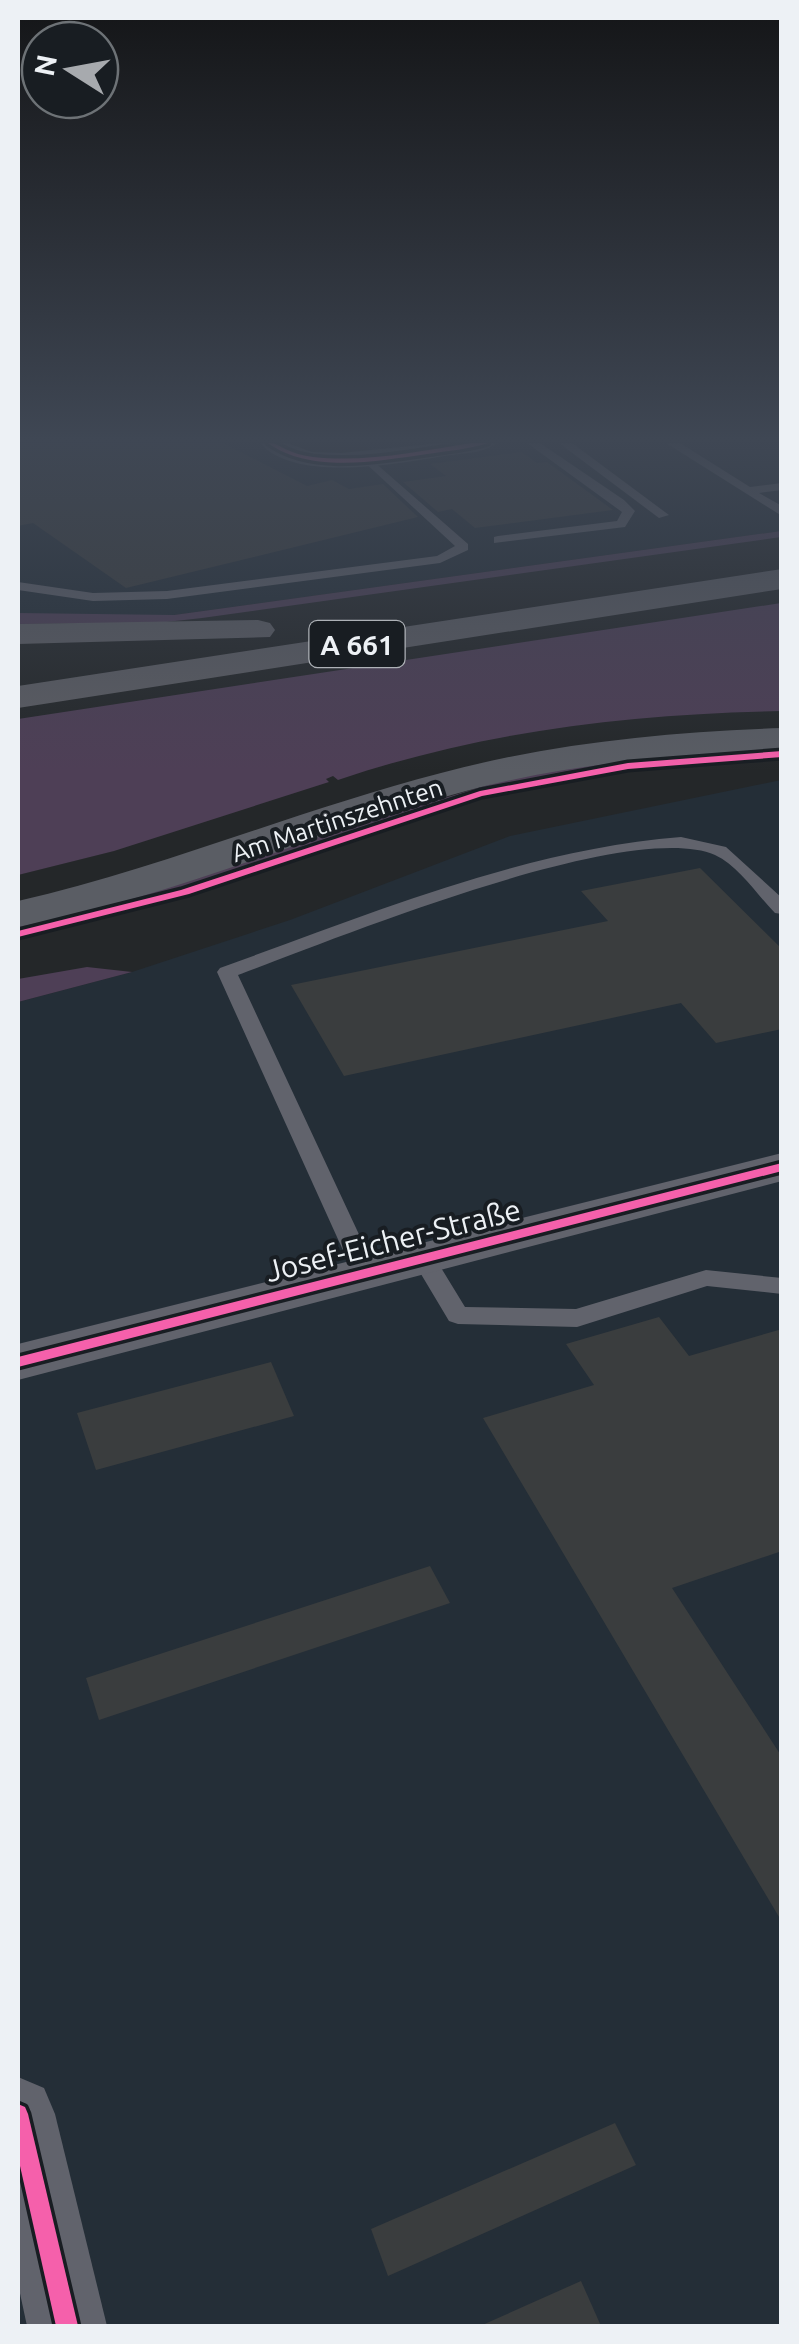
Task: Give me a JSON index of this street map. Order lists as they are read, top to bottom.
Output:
{
  "streets": {
    "highway": ["A 661"],
    "main road": ["Am Martinszehnten"],
    "street": ["Josef-Eicher-Straße"]
  },
  "north": "left"
}
